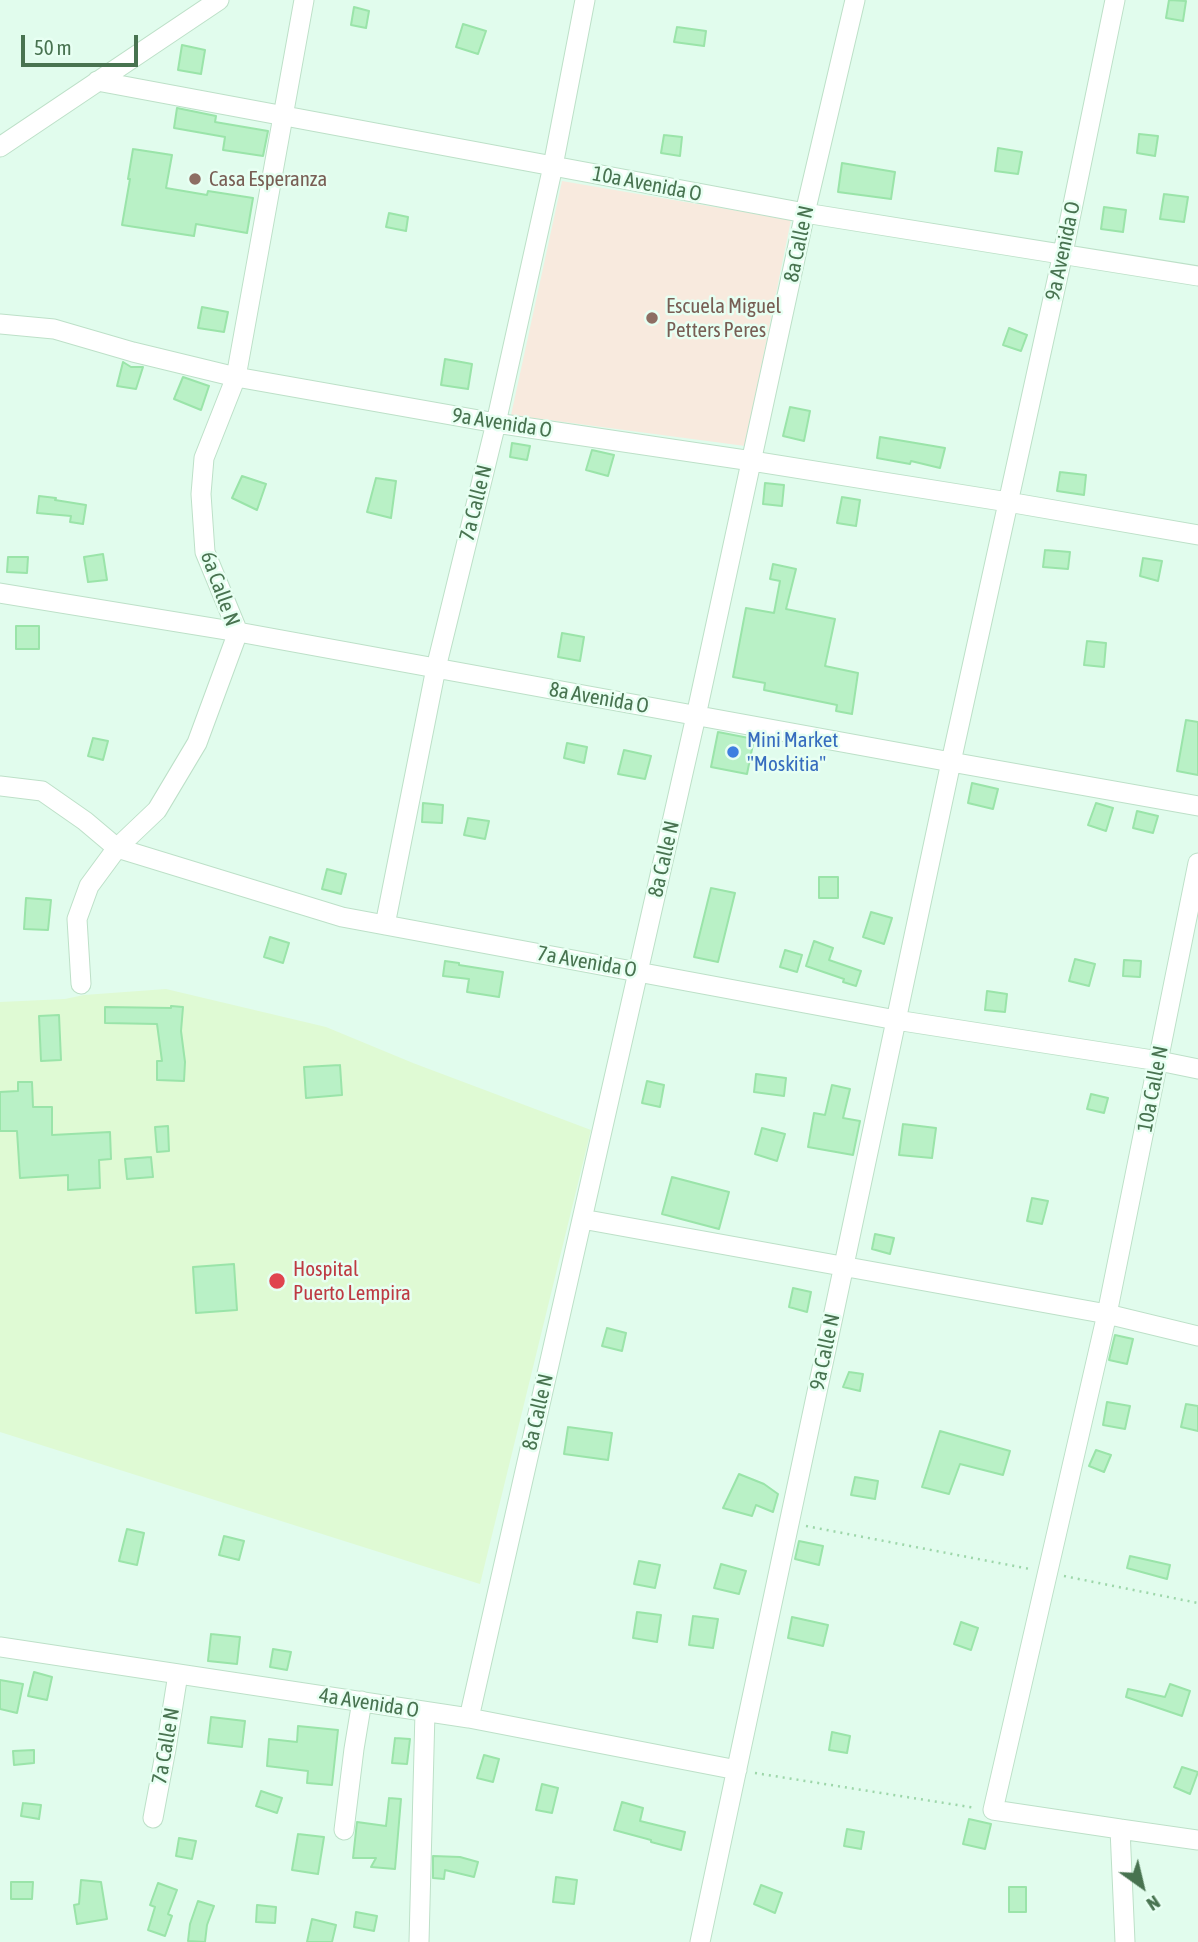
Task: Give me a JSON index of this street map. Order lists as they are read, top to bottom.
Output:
{
  "streets": {
    "street": [
      "10a Avenida O",
      "8a Calle N",
      "9a Avenida O",
      "7a Calle N",
      "6a Calle N",
      "8a Avenida O",
      "7a Avenida O",
      "10a Calle N",
      "9a Calle N",
      "4a Avenida O"
    ]
  },
  "crossings": [
    ["10a Avenida O", "8a Calle N"],
    ["10a Avenida O", "9a Avenida O"],
    ["10a Avenida O", "7a Calle N"],
    ["10a Avenida O", "6a Calle N"],
    ["8a Calle N", "9a Avenida O"],
    ["8a Calle N", "8a Avenida O"],
    ["8a Calle N", "7a Avenida O"],
    ["8a Calle N", "4a Avenida O"],
    ["9a Avenida O", "7a Calle N"],
    ["9a Avenida O", "6a Calle N"],
    ["9a Avenida O", "8a Avenida O"],
    ["9a Avenida O", "9a Calle N"],
    ["7a Calle N", "8a Avenida O"],
    ["7a Calle N", "7a Avenida O"],
    ["7a Calle N", "4a Avenida O"],
    ["6a Calle N", "8a Avenida O"],
    ["6a Calle N", "7a Avenida O"],
    ["8a Avenida O", "9a Calle N"],
    ["7a Avenida O", "10a Calle N"],
    ["7a Avenida O", "9a Calle N"],
    ["9a Calle N", "4a Avenida O"]
  ],
  "places": [
    "Casa Esperanza",
    "Escuela Miguel Petters Peres",
    "Mini Market \"Moskitia\"",
    "Hospital Puerto Lempira"
  ],
  "scale_bar": "50 m",
  "north": "bottom right"
}
